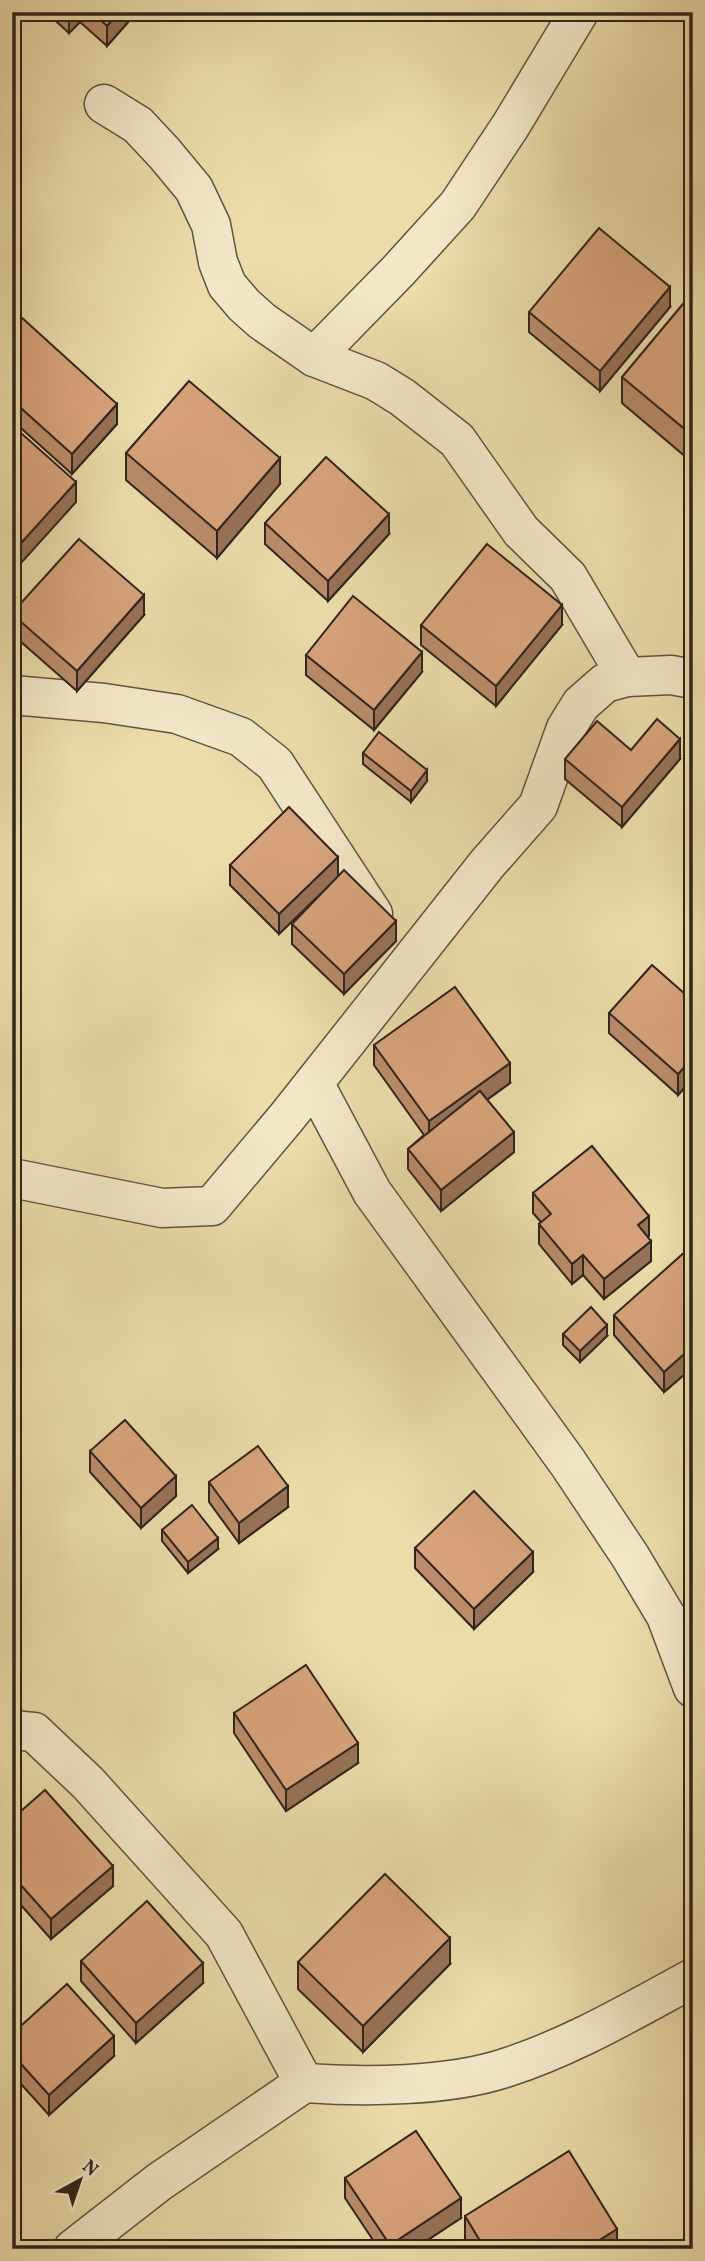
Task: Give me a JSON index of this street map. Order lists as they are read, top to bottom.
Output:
{
  "north": "top right"
}
